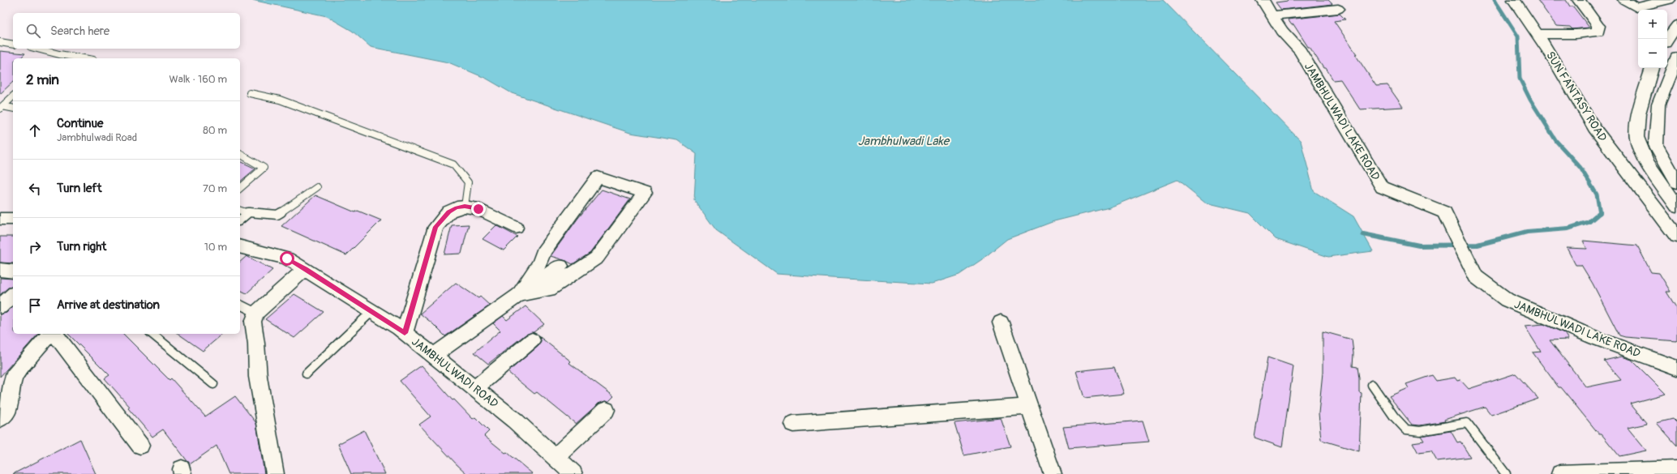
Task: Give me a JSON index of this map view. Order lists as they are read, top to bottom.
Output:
{
  "streets": {
    "street": ["SUN FANTASY ROAD", "JAMBHULWADI LAKE ROAD", "JAMBHULWADI ROAD"]
  },
  "water": ["Jambhulwadi Lake"],
  "page": {
    "map_buttons": ["+", "−"],
    "search": "Search here",
    "heading": ["2 min", "Walk · 160 m"],
    "list": [
      ["Continue", "Jambhulwadi Road", "80 m"],
      ["Turn left", "70 m"],
      ["Turn right", "10 m"],
      "Arrive at destination"
    ]
  }
}
